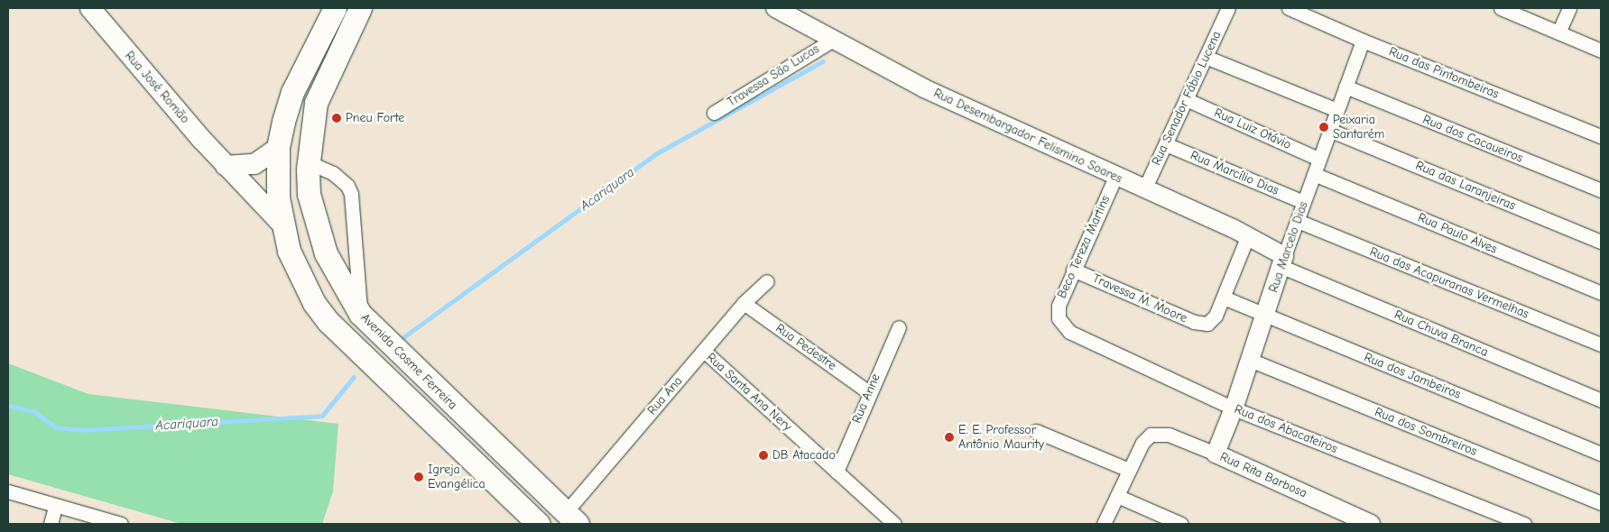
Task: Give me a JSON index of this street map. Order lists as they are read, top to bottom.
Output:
{
  "streets": {
    "main road": ["Rua José Romão", "Avenida Cosme Ferreira"],
    "street": [
      "Rua das Pintombeiras",
      "Travessa São Lucas",
      "Rua Senador Fábio Lucena",
      "Rua Luiz Otávio",
      "Rua Desembargador Felismino Soares",
      "Rua dos Cacaueiros",
      "Rua Marcílio Dias",
      "Rua das Laranjeiras",
      "Rua Paulo Alves",
      "Beco Tereza Martins",
      "Rua Marcelo Dias",
      "Rua das Acapuranas Vermelhas",
      "Travessa M. Moore",
      "Rua Chuva Branca",
      "Rua Pedestre",
      "Rua dos Jambeiros",
      "Rua Santa Ana Nery",
      "Rua Ana",
      "Rua Anne",
      "Rua dos Abacateiros",
      "Rua dos Sombreiros",
      "Rua Rita Barbosa"
    ]
  },
  "crossings": [
    ["Rua das Pintombeiras", "Rua Marcelo Dias"],
    ["Travessa São Lucas", "Rua Desembargador Felismino Soares"],
    ["Rua Senador Fábio Lucena", "Rua Luiz Otávio"],
    ["Rua Senador Fábio Lucena", "Rua Desembargador Felismino Soares"],
    ["Rua Senador Fábio Lucena", "Rua Marcílio Dias"],
    ["Rua Luiz Otávio", "Rua Marcelo Dias"],
    ["Rua Desembargador Felismino Soares", "Beco Tereza Martins"],
    ["Rua Desembargador Felismino Soares", "Rua Marcelo Dias"],
    ["Rua Desembargador Felismino Soares", "Rua Chuva Branca"],
    ["Rua dos Cacaueiros", "Rua Marcelo Dias"],
    ["Rua Marcílio Dias", "Rua Marcelo Dias"],
    ["Rua das Laranjeiras", "Rua Marcelo Dias"],
    ["Rua Paulo Alves", "Rua Marcelo Dias"],
    ["Beco Tereza Martins", "Travessa M. Moore"],
    ["Beco Tereza Martins", "Rua dos Abacateiros"],
    ["Rua Marcelo Dias", "Rua das Acapuranas Vermelhas"],
    ["Rua Marcelo Dias", "Rua Chuva Branca"],
    ["Rua Marcelo Dias", "Rua dos Jambeiros"],
    ["Rua Marcelo Dias", "Rua dos Abacateiros"],
    ["Rua Marcelo Dias", "Rua dos Sombreiros"],
    ["Rua Marcelo Dias", "Rua Rita Barbosa"],
    ["Travessa M. Moore", "Rua dos Jambeiros"],
    ["Rua Pedestre", "Rua Ana"],
    ["Rua Pedestre", "Rua Anne"],
    ["Avenida Cosme Ferreira", "Rua Ana"],
    ["Rua Santa Ana Nery", "Rua Ana"],
    ["Rua Santa Ana Nery", "Rua Anne"]
  ],
  "water": ["Acariquara"],
  "places": [
    "Pneu Forte",
    "Peixaria Santarém",
    "E. E. Professor Antônio Maurity",
    "DB Atacado",
    "Igreja Evangélica"
  ]
}
